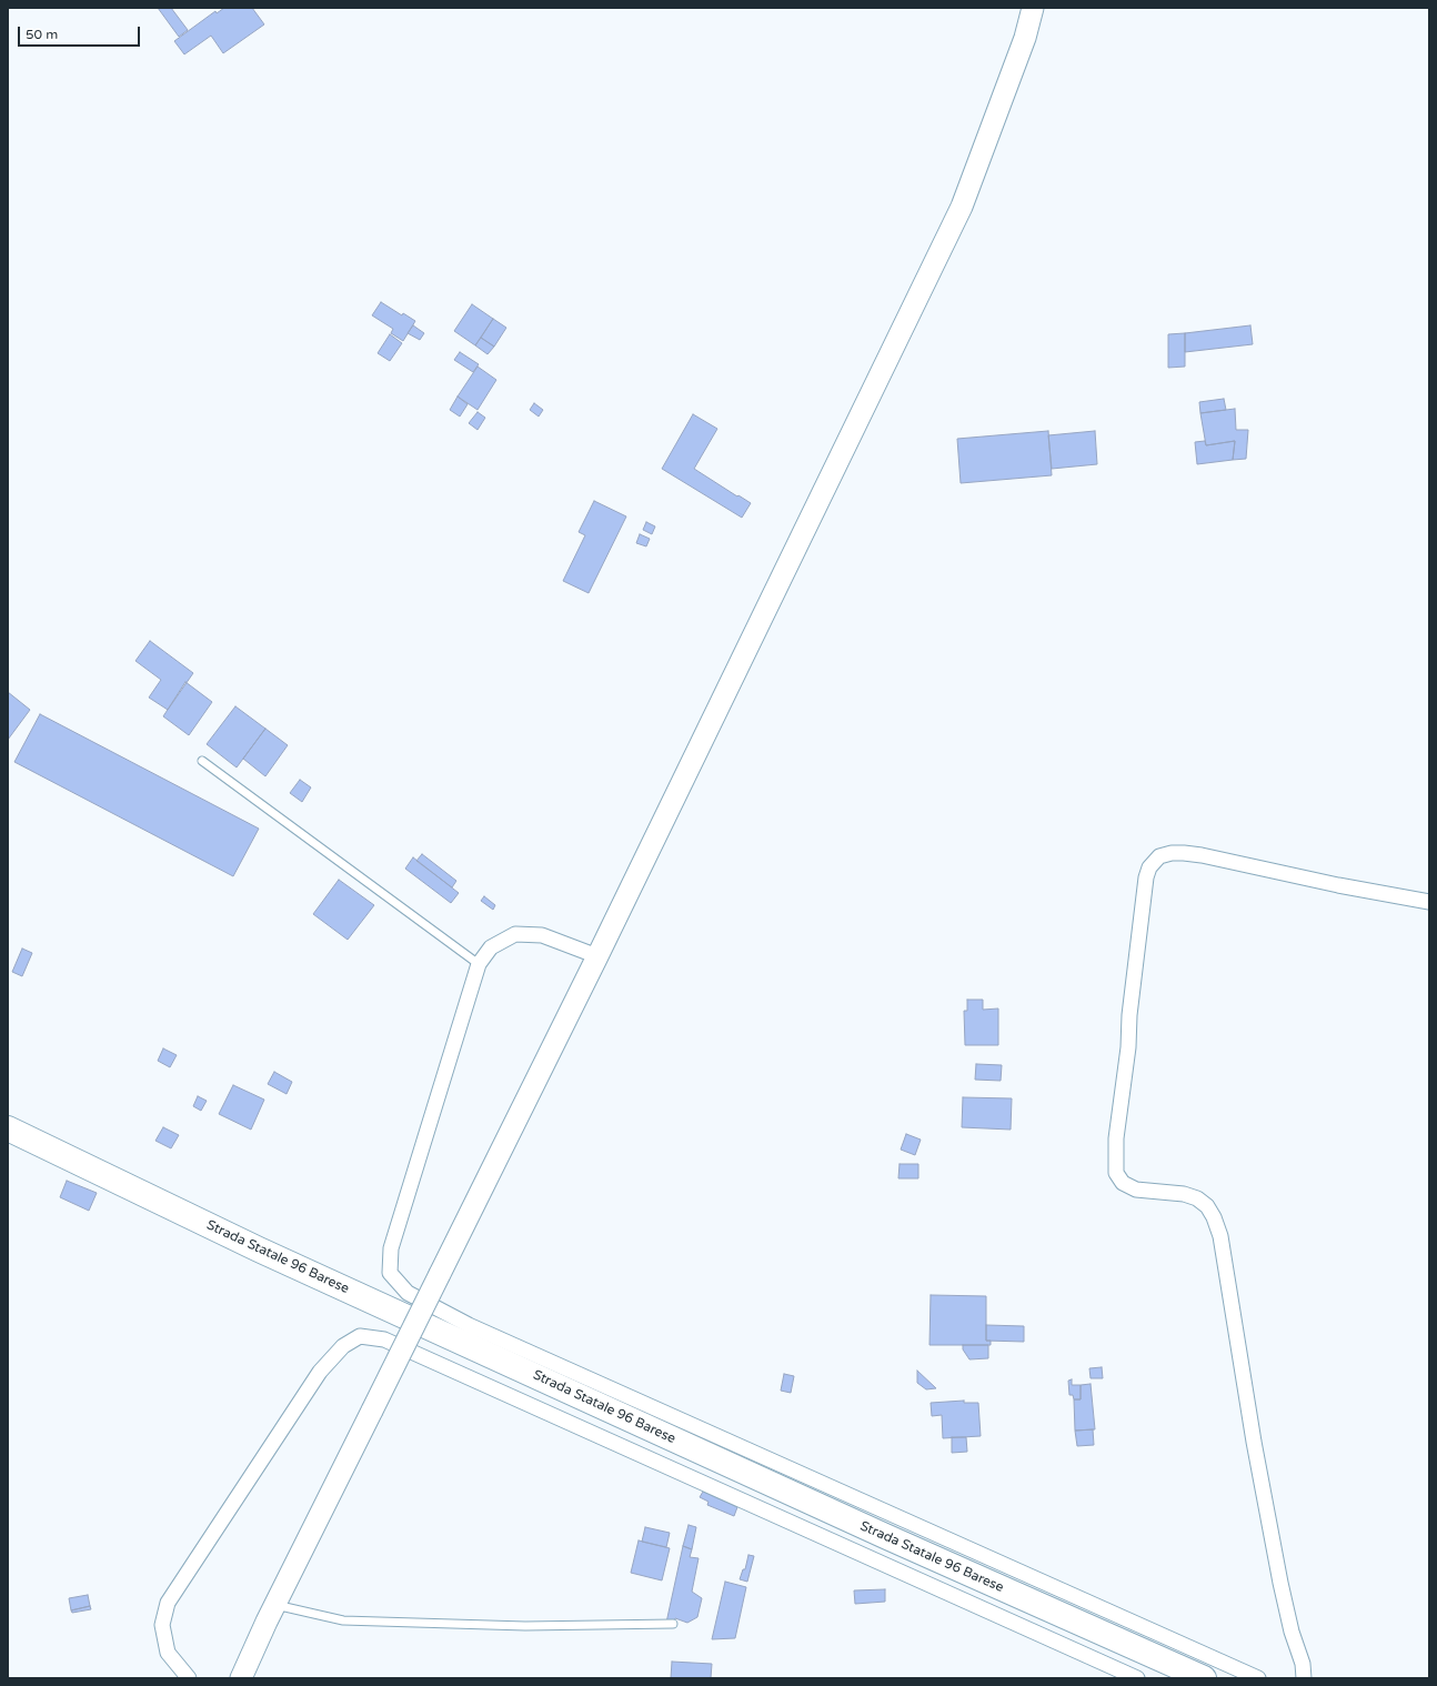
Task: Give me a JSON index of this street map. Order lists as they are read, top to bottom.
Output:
{
  "streets": {
    "highway": ["Strada Statale 96 Barese"]
  },
  "scale_bar": "50 m"
}
